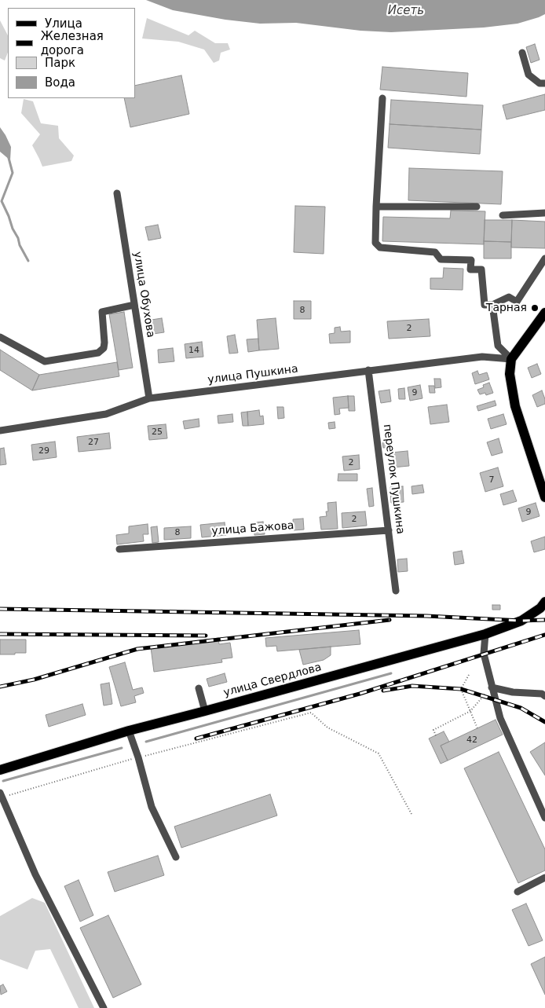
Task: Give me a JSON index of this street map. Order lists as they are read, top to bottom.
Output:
{
  "streets": {
    "main road": ["улица Свердлова"],
    "street": [
      "улица Обухова",
      "улица Пушкина",
      "переулок Пушкина",
      "улица Бажова"
    ]
  },
  "crossings": [
    ["улица Обухова", "улица Пушкина"],
    ["улица Пушкина", "переулок Пушкина"],
    ["переулок Пушкина", "улица Бажова"]
  ],
  "water": ["Исеть"],
  "places": ["Тарная"],
  "house_numbers": [
    "8",
    "2",
    "14",
    "9",
    "25",
    "27",
    "29",
    "2",
    "7",
    "9",
    "2",
    "8",
    "42"
  ],
  "legend": [
    "Улица",
    "Железная дорога",
    "Парк",
    "Вода"
  ]
}
